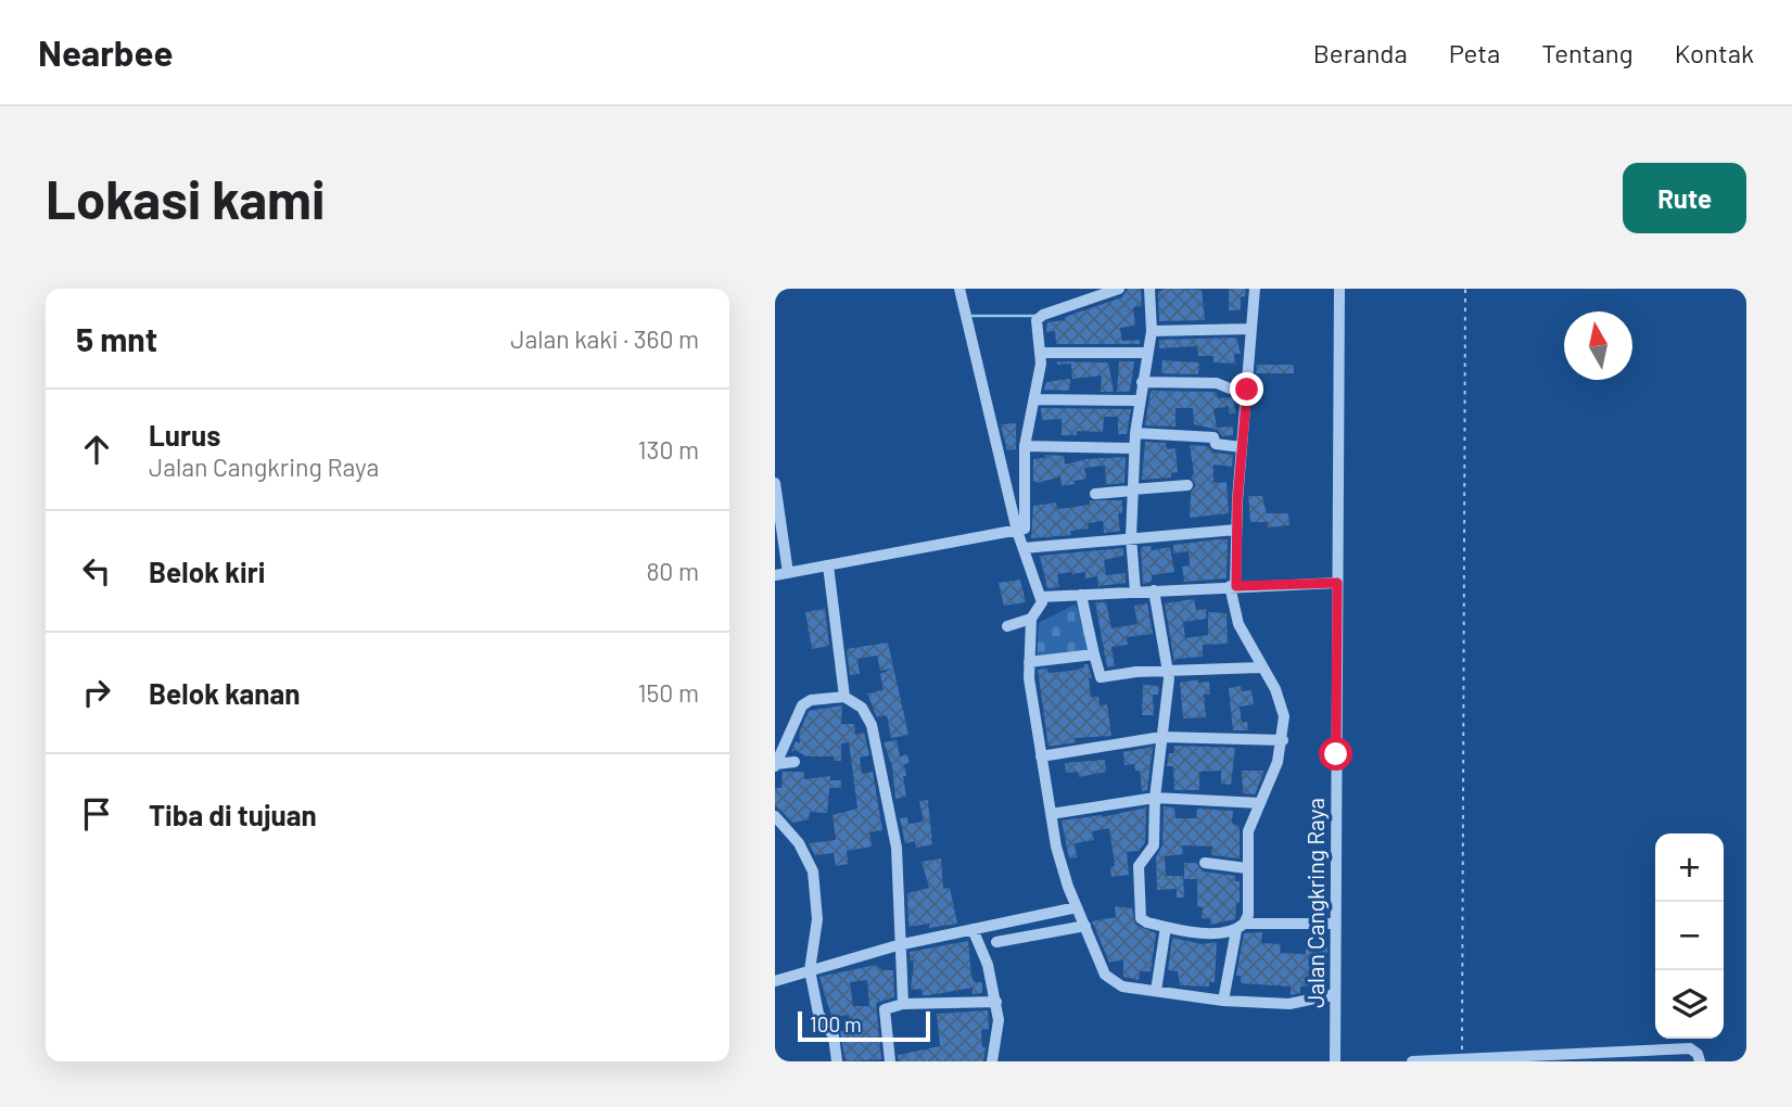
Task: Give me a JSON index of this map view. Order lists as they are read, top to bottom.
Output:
{
  "streets": {
    "street": ["Jalan Cangkring Raya"]
  },
  "scale_bar": "100 m",
  "north": "top",
  "page": {
    "header": "Nearbee",
    "nav": [
      "Beranda",
      "Peta",
      "Tentang",
      "Kontak"
    ],
    "buttons": "Rute",
    "title": "Lokasi kami",
    "heading": ["5 mnt", "Jalan kaki · 360 m"],
    "list": [
      ["Lurus", "Jalan Cangkring Raya", "130 m"],
      ["Belok kiri", "80 m"],
      ["Belok kanan", "150 m"],
      "Tiba di tujuan"
    ],
    "map_buttons": ["+", "−"],
    "scale": "100 m"
  }
}
